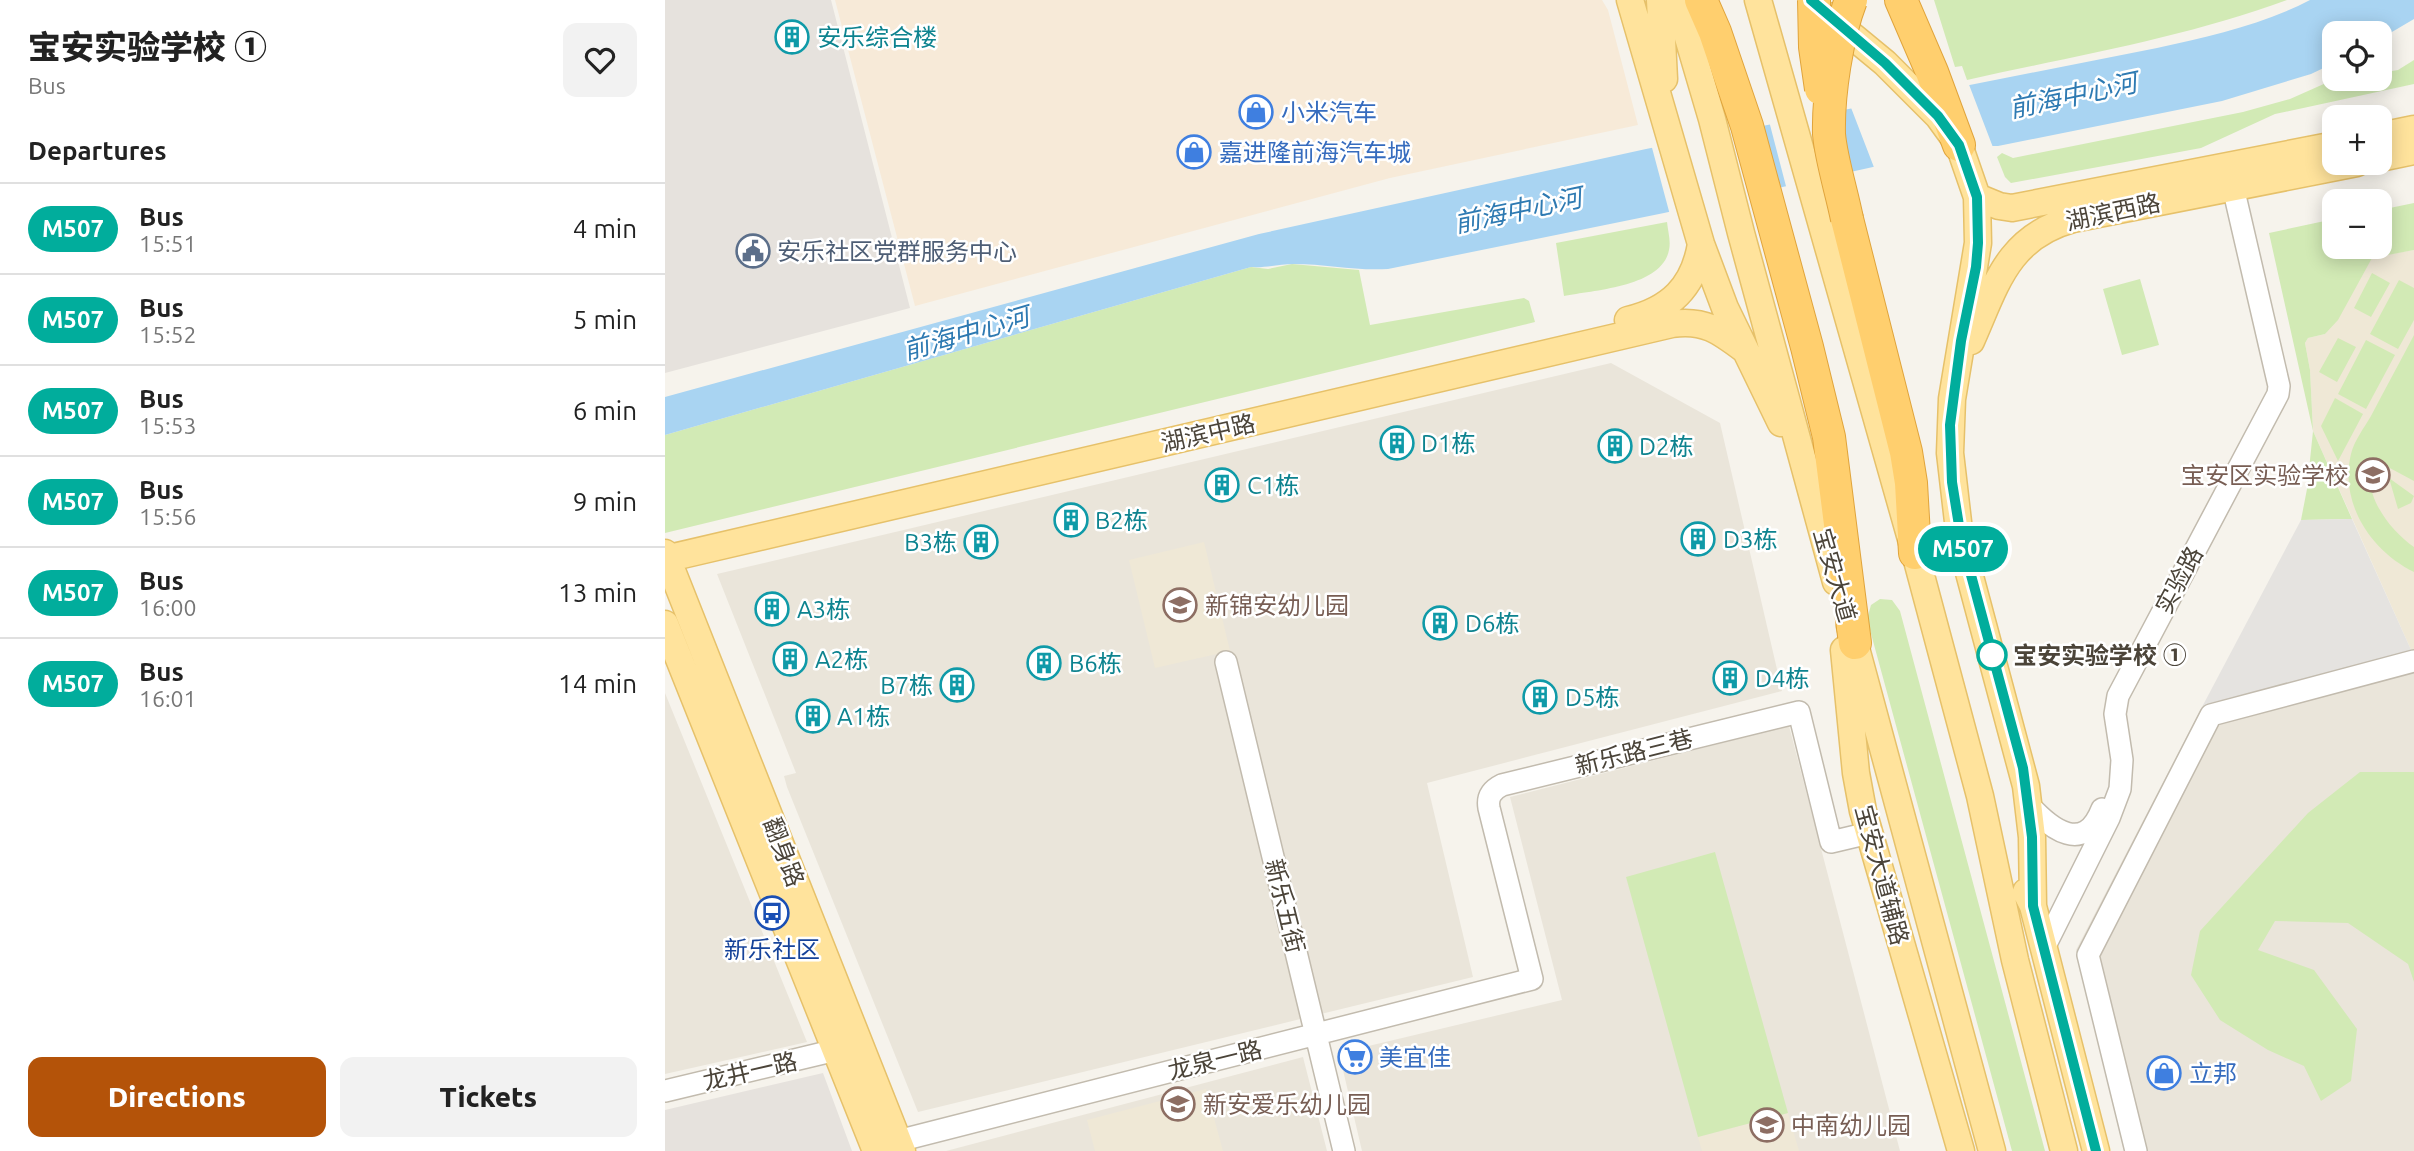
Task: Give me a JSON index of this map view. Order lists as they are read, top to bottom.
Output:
{
  "streets": {
    "main road": [
      "湖滨西路",
      "湖滨中路",
      "宝安大道",
      "翻身路",
      "宝安大道辅路"
    ],
    "street": [
      "实验路",
      "新乐路三巷",
      "新乐五街",
      "龙泉一路",
      "龙井一路"
    ]
  },
  "crossings": [
    ["湖滨西路", "实验路"],
    ["湖滨中路", "翻身路"],
    ["宝安大道", "宝安大道辅路"],
    ["新乐路三巷", "宝安大道辅路"],
    ["新乐路三巷", "龙泉一路"],
    ["翻身路", "龙泉一路"],
    ["翻身路", "龙井一路"],
    ["新乐五街", "龙泉一路"]
  ],
  "water": ["前海中心河"],
  "places": {
    "building": [
      "安乐综合楼",
      "D1栋",
      "D2栋",
      "C1栋",
      "B2栋",
      "D3栋",
      "B3栋",
      "A3栋",
      "D6栋",
      "A2栋",
      "B6栋",
      "D4栋",
      "B7栋",
      "D5栋",
      "A1栋"
    ],
    "shop": ["小米汽车", "嘉进隆前海汽车城", "立邦"],
    "public building": ["安乐社区党群服务中心"],
    "school or university": [
      "宝安区实验学校",
      "新锦安幼儿园",
      "新安爱乐幼儿园",
      "中南幼儿园"
    ],
    "other": ["宝安实验学校 ①"],
    "bus stop": ["新乐社区"],
    "supermarket": ["美宜佳"]
  },
  "lines": ["bus line M507"],
  "page": {
    "heading": [
      ["宝安实验学校 ①", "Bus"],
      "Departures"
    ],
    "on_map": "M507",
    "map_buttons": ["+", "−"],
    "list": [
      {
        "mark": "M507",
        "name": "Bus",
        "note": "15:51",
        "value": "4 min"
      },
      {
        "mark": "M507",
        "name": "Bus",
        "note": "15:52",
        "value": "5 min"
      },
      {
        "mark": "M507",
        "name": "Bus",
        "note": "15:53",
        "value": "6 min"
      },
      {
        "mark": "M507",
        "name": "Bus",
        "note": "15:56",
        "value": "9 min"
      },
      {
        "mark": "M507",
        "name": "Bus",
        "note": "16:00",
        "value": "13 min"
      },
      {
        "mark": "M507",
        "name": "Bus",
        "note": "16:01",
        "value": "14 min"
      }
    ],
    "buttons": ["Directions", "Tickets"]
  }
}
